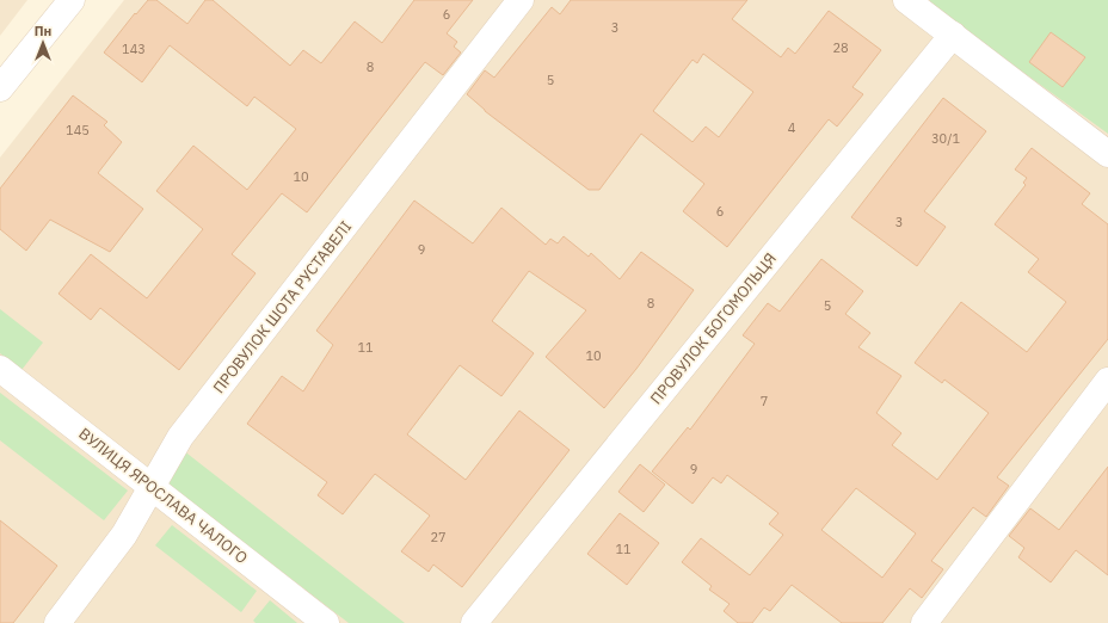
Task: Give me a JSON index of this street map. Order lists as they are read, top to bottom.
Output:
{
  "streets": {
    "street": ["ПРОВУЛОК ШОТА РУСТАВЕЛІ", "ПРОВУЛОК БОГОМОЛЬЦЯ", "ВУЛИЦЯ ЯРОСЛАВА ЧАЛОГО"]
  },
  "crossings": [
    ["ПРОВУЛОК ШОТА РУСТАВЕЛІ", "ВУЛИЦЯ ЯРОСЛАВА ЧАЛОГО"]
  ],
  "house_numbers": [
    "6",
    "3",
    "28",
    "143",
    "8",
    "5",
    "4",
    "145",
    "30/1",
    "10",
    "6",
    "3",
    "9",
    "8",
    "5",
    "11",
    "10",
    "7",
    "9",
    "27",
    "11"
  ],
  "north": "top"
}
